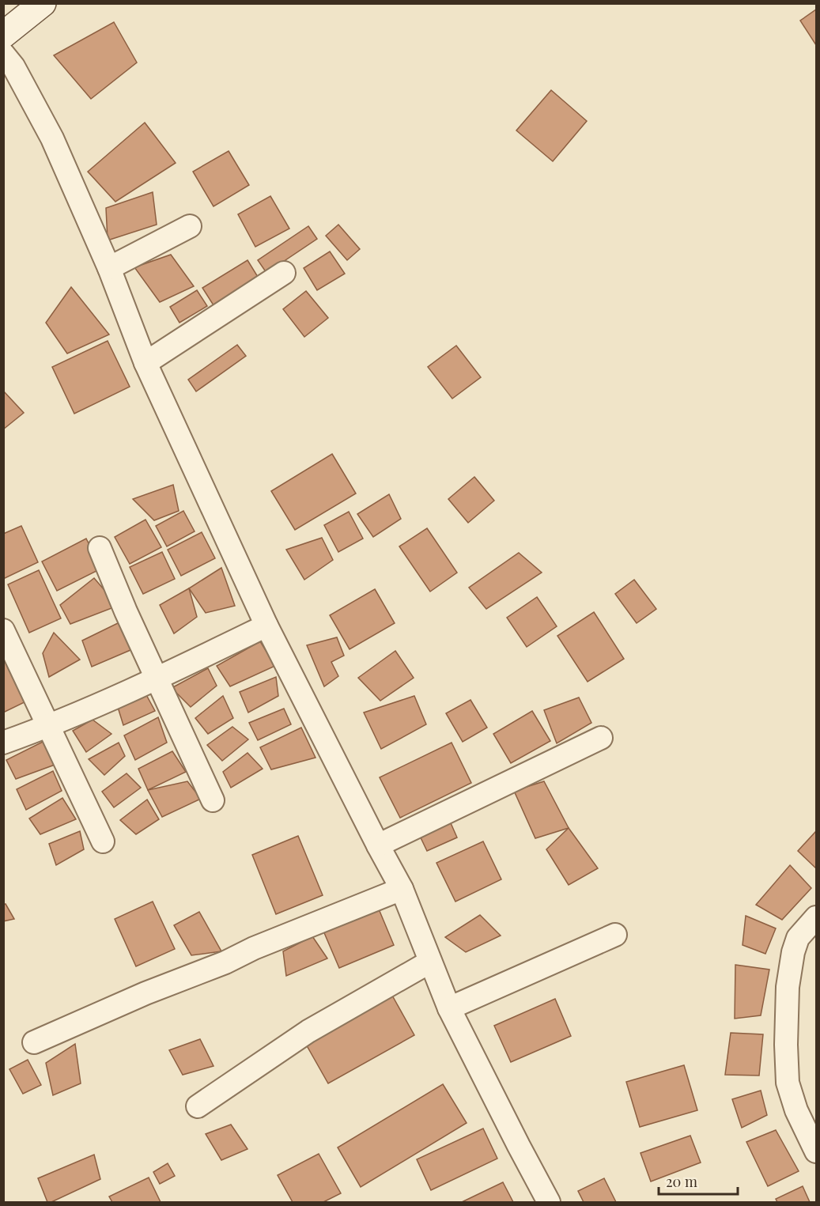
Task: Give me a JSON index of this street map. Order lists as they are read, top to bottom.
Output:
{
  "scale_bar": "20 m"
}
